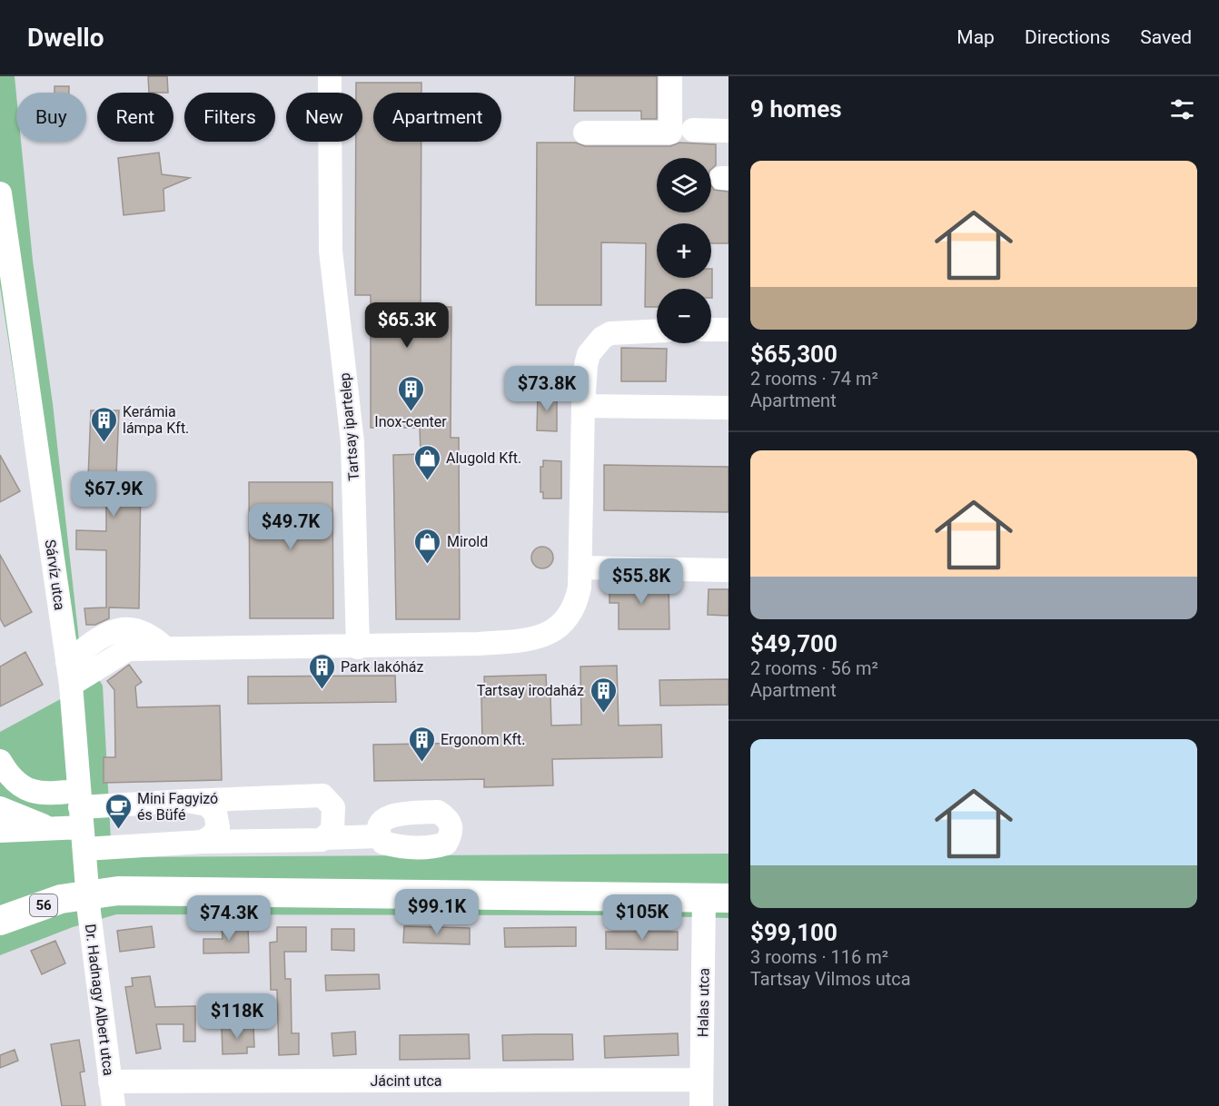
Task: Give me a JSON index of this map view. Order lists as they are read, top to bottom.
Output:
{
  "streets": {
    "main road": ["56"],
    "street": [
      "Tartsay ipartelep",
      "Sárvíz utca",
      "Dr. Hadnagy Albert utca",
      "Halas utca",
      "Jácint utca"
    ]
  },
  "crossings": [
    ["Sárvíz utca", "56"],
    ["Sárvíz utca", "Dr. Hadnagy Albert utca"],
    ["56", "Dr. Hadnagy Albert utca"],
    ["56", "Halas utca"],
    ["Dr. Hadnagy Albert utca", "Jácint utca"],
    ["Halas utca", "Jácint utca"]
  ],
  "places": {
    "building": [
      "Inox-center",
      "Kerámia lámpa Kft.",
      "Park lakóház",
      "Tartsay irodaház",
      "Ergonom Kft."
    ],
    "shop": ["Alugold Kft.", "Mirold"],
    "cafe": ["Mini Fagyizó és Büfé"]
  },
  "page": {
    "header": "Dwello",
    "nav": ["Map", "Directions", "Saved"],
    "heading": "9 homes",
    "chip": [
      "Buy",
      "Rent",
      "Filters",
      "New",
      "Apartment"
    ],
    "list": [
      {
        "name": "$65,300",
        "note": "2 rooms · 74 m² · Apartment"
      },
      {
        "name": "$49,700",
        "note": "2 rooms · 56 m² · Apartment"
      },
      {
        "name": "$99,100",
        "note": "3 rooms · 116 m² · Tartsay Vilmos utca"
      }
    ],
    "map_buttons": ["+", "−"],
    "price": [
      "$65.3K",
      "$73.8K",
      "$67.9K",
      "$49.7K",
      "$55.8K",
      "$99.1K",
      "$105K",
      "$74.3K",
      "$118K"
    ]
  }
}
